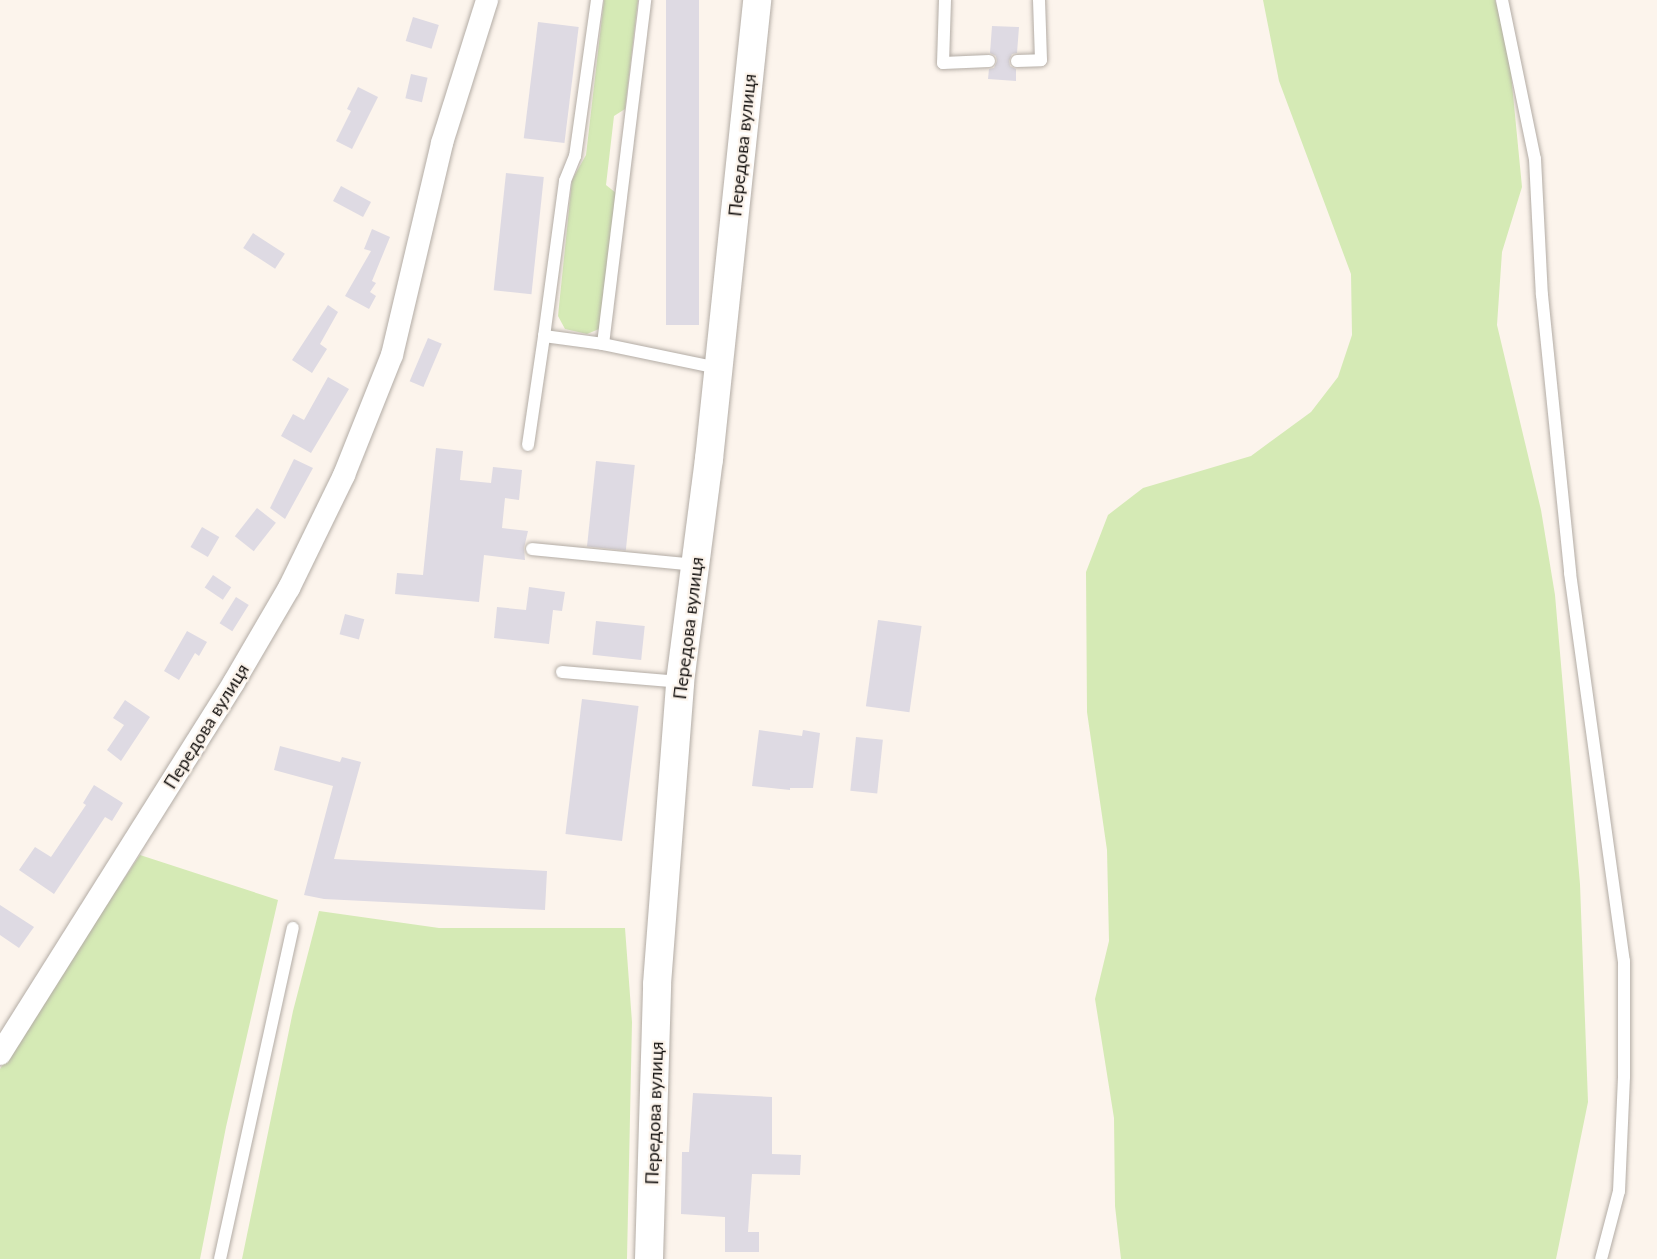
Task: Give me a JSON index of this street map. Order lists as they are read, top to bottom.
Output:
{
  "streets": {
    "street": ["Передова вулиця"]
  }
}
